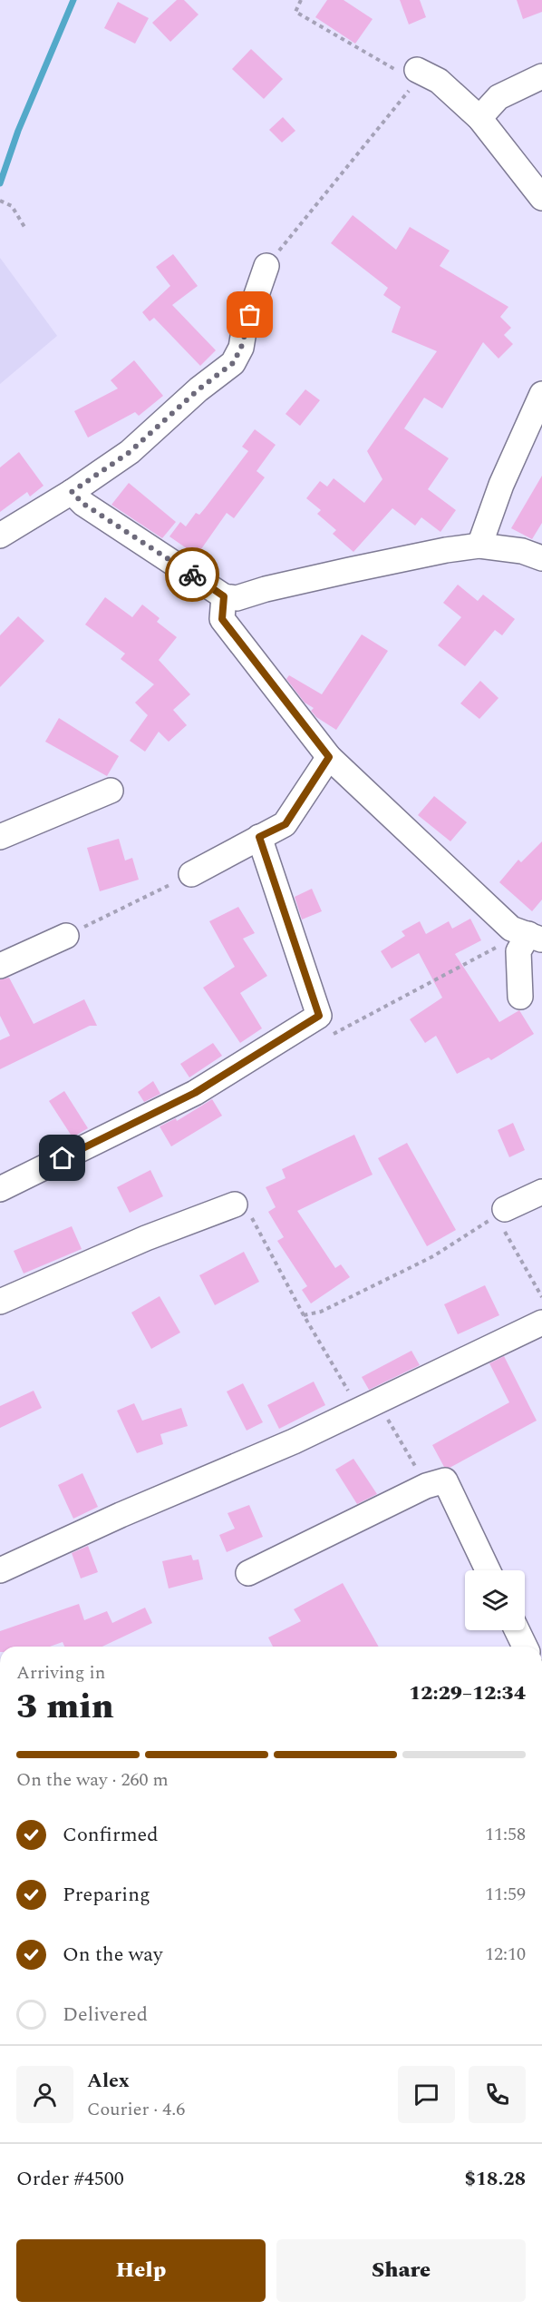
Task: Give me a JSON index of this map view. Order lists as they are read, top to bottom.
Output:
{
  "page": {
    "heading": ["3 min", "Arriving in", "12:29–12:34"],
    "panel": [
      "Alex",
      "Courier · 4.6",
      "Order #4500",
      "$18.28"
    ],
    "bar": "On the way · 260 m",
    "list": [
      ["Confirmed", "11:58"],
      ["Preparing", "11:59"],
      ["On the way", "12:10"],
      "Delivered"
    ],
    "buttons": ["Help", "Share"]
  }
}
